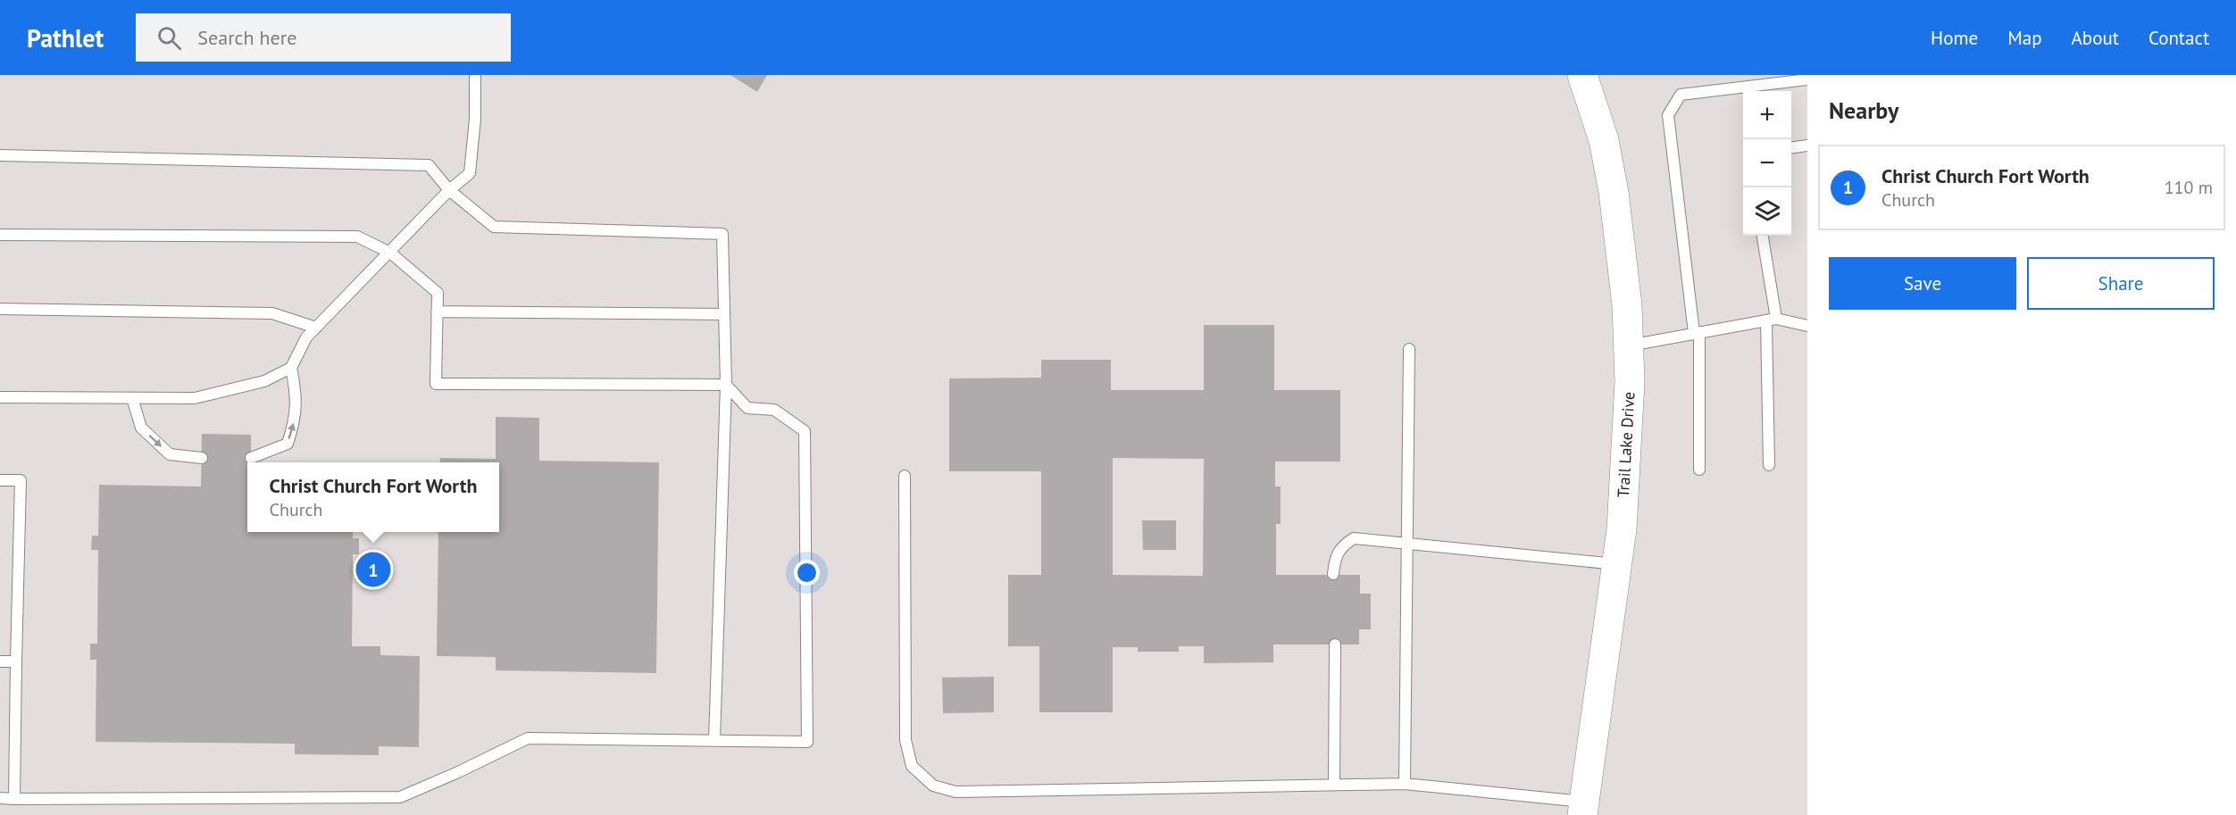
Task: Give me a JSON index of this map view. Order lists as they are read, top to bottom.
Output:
{
  "streets": {
    "street": ["Trail Lake Drive"]
  },
  "page": {
    "header": "Pathlet",
    "search": "Search here",
    "nav": [
      "Home",
      "Map",
      "About",
      "Contact"
    ],
    "heading": "Nearby",
    "map_buttons": ["+", "−"],
    "list": [
      {
        "mark": "1",
        "name": "Christ Church Fort Worth",
        "note": "Church",
        "value": "110 m"
      }
    ],
    "buttons": ["Save", "Share"],
    "popup": ["Christ Church Fort Worth", "Church"],
    "pins": "1"
  }
}
